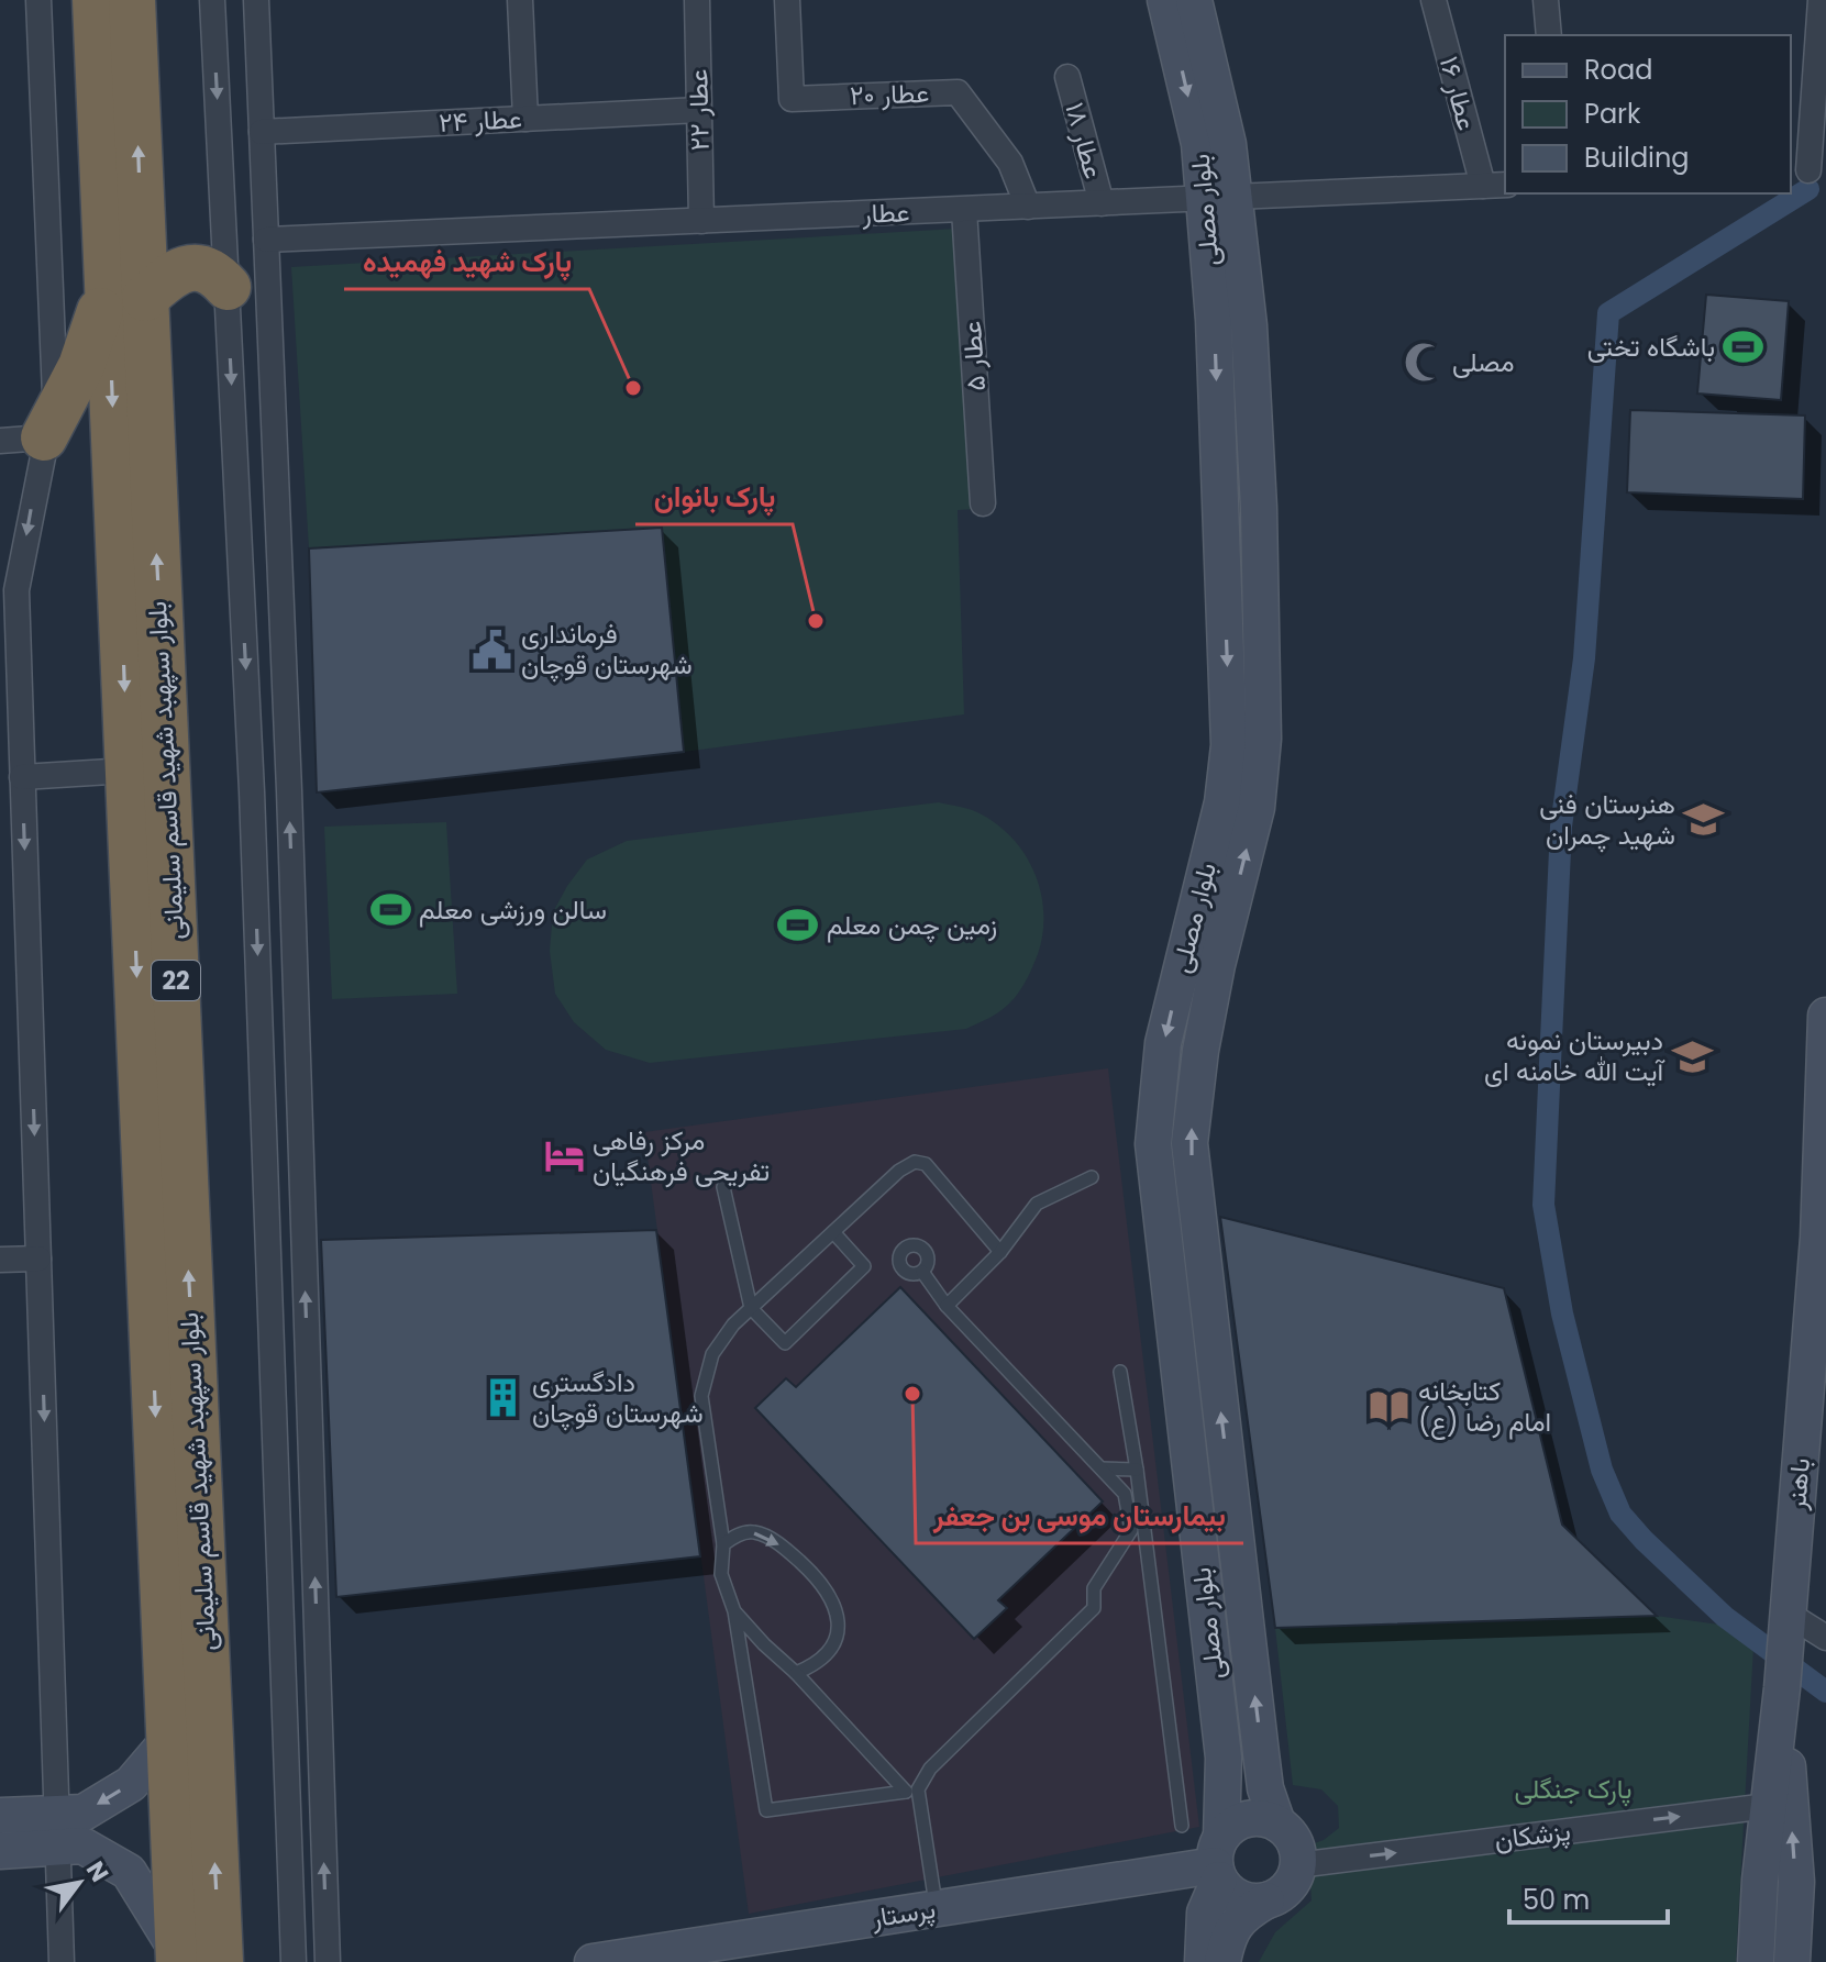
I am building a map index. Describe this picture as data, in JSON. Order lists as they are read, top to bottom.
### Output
{
  "streets": {
    "highway": ["بلوار سپهبد شهید قاسم سلیمانی", "22"],
    "street": [
      "عطار ۱۶",
      "عطار ۲۰",
      "عطار ۲۲",
      "عطار ۲۴",
      "عطار ۱۸",
      "بلوار مصلی",
      "عطار",
      "عطار ۵",
      "باهنر",
      "پزشکان",
      "پرستار"
    ]
  },
  "crossings": [
    ["عطار ۱۶", "عطار"],
    ["عطار ۲۰", "عطار"],
    ["عطار ۲۲", "عطار ۲۴"],
    ["عطار ۲۲", "عطار"],
    ["عطار ۱۸", "عطار"],
    ["بلوار مصلی", "عطار"],
    ["بلوار مصلی", "پزشکان"],
    ["بلوار مصلی", "پرستار"],
    ["عطار", "عطار ۵"],
    ["باهنر", "پزشکان"],
    ["پزشکان", "پرستار"]
  ],
  "one_way": ["پزشکان"],
  "parks": ["پارک جنگلی"],
  "places": {
    "sports": ["باشگاه تختی", "سالن ورزشی معلم", "زمین چمن معلم"],
    "mosque": ["مصلی"],
    "other": ["پارک شهید فهمیده", "پارک بانوان", "بیمارستان موسی بن جعفر"],
    "public building": ["فرمانداری شهرستان قوچان"],
    "school or university": ["هنرستان فنی شهید چمران", "دبیرستان نمونه آیت الله خامنه ای"],
    "hotel": ["مرکز رفاهی تفریحی فرهنگیان"],
    "building": ["دادگستری شهرستان قوچان"],
    "library": ["کتابخانه امام رضا (ع)"]
  },
  "legend": ["Road", "Park", "Building"],
  "scale_bar": "50 m",
  "north": "top right"
}
